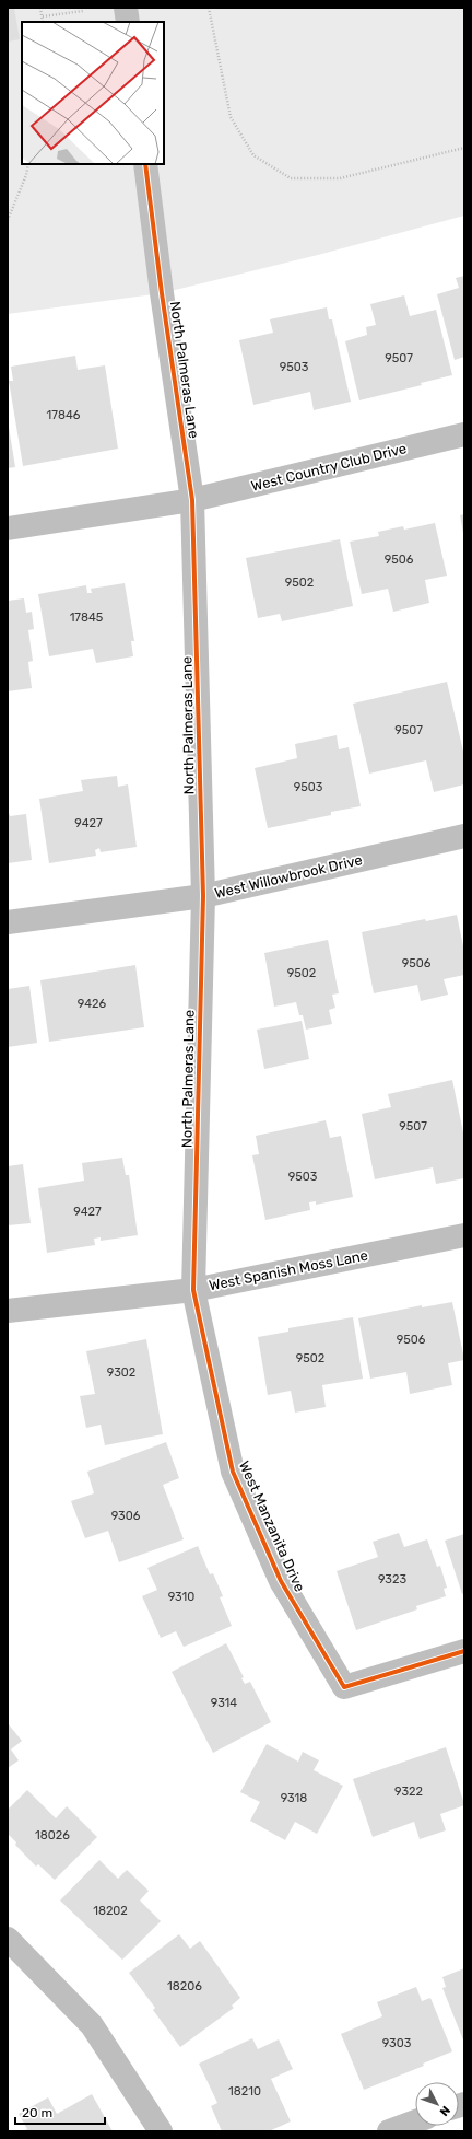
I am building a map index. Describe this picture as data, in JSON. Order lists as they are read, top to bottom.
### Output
{
  "streets": {
    "street": [
      "North Palmeras Lane",
      "West Country Club Drive",
      "West Willowbrook Drive",
      "West Spanish Moss Lane",
      "West Manzanita Drive"
    ]
  },
  "crossings": [
    ["North Palmeras Lane", "West Country Club Drive"],
    ["North Palmeras Lane", "West Willowbrook Drive"],
    ["North Palmeras Lane", "West Spanish Moss Lane"],
    ["North Palmeras Lane", "West Manzanita Drive"],
    ["West Spanish Moss Lane", "West Manzanita Drive"]
  ],
  "house_numbers": [
    "9507",
    "9503",
    "17846",
    "9506",
    "9502",
    "17845",
    "9507",
    "9503",
    "9427",
    "9506",
    "9502",
    "9426",
    "9507",
    "9503",
    "9427",
    "9506",
    "9502",
    "9302",
    "9306",
    "9323",
    "9310",
    "9314",
    "9322",
    "9318",
    "18026",
    "18202",
    "18206",
    "9303",
    "18210"
  ],
  "scale_bar": "20 m",
  "north": "bottom right"
}
